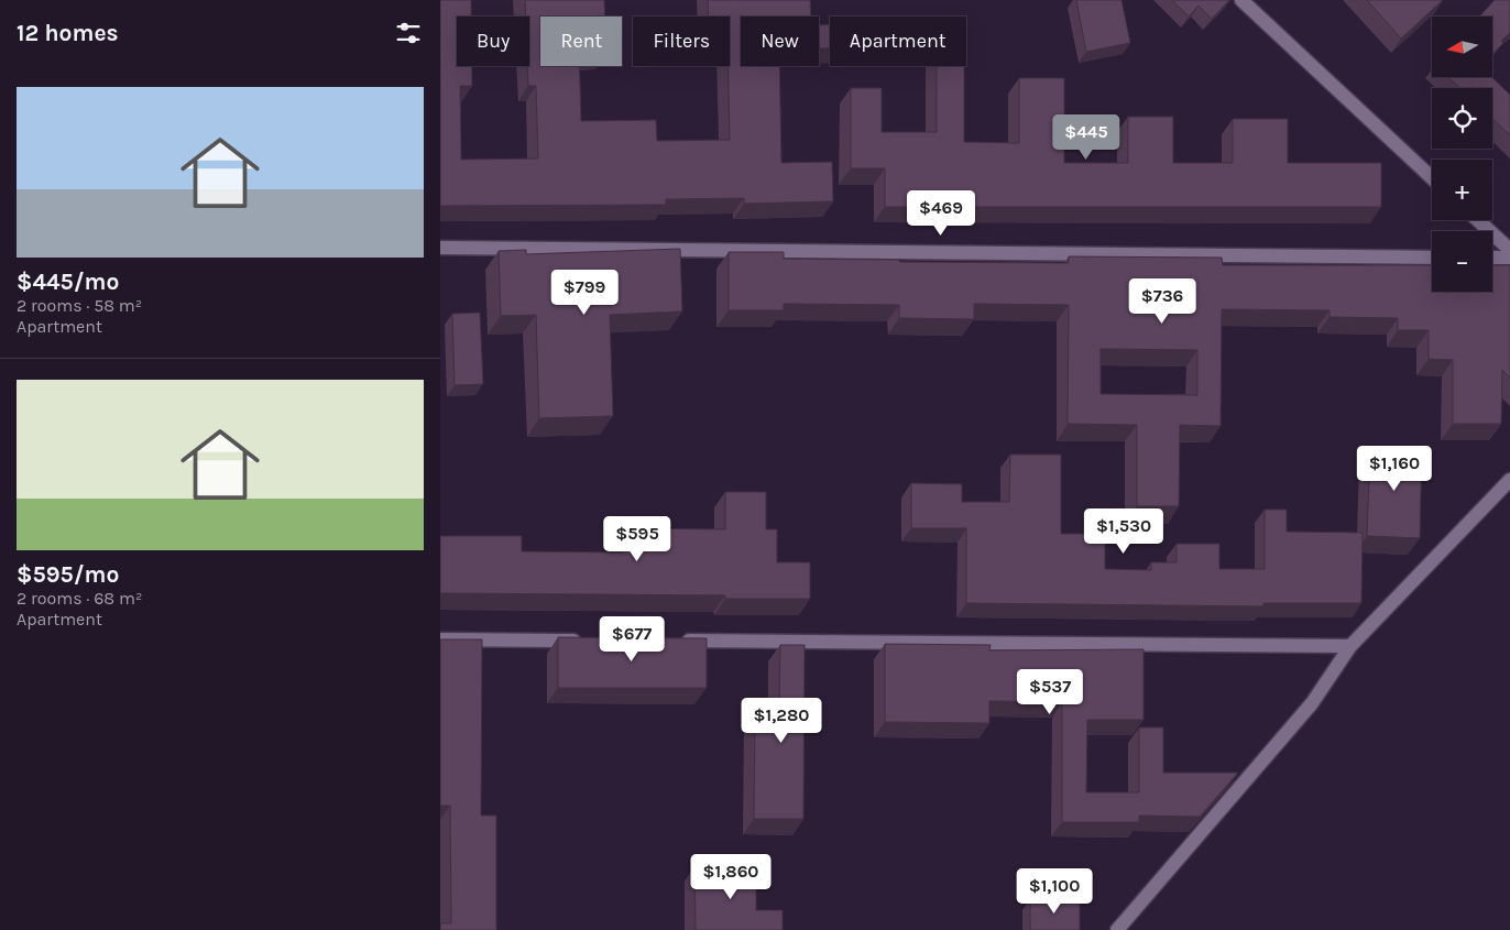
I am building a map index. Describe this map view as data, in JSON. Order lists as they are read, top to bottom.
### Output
{
  "north": "left",
  "page": {
    "heading": "12 homes",
    "map_buttons": ["+", "−"],
    "chip": [
      "Buy",
      "Rent",
      "Filters",
      "New",
      "Apartment"
    ],
    "list": [
      {
        "name": "$445/mo",
        "note": "2 rooms · 58 m² · Apartment"
      },
      {
        "name": "$595/mo",
        "note": "2 rooms · 68 m² · Apartment"
      }
    ],
    "price": [
      "$445",
      "$469",
      "$799",
      "$736",
      "$1,160",
      "$1,530",
      "$595",
      "$677",
      "$537",
      "$1,280",
      "$1,860",
      "$1,100"
    ]
  }
}
